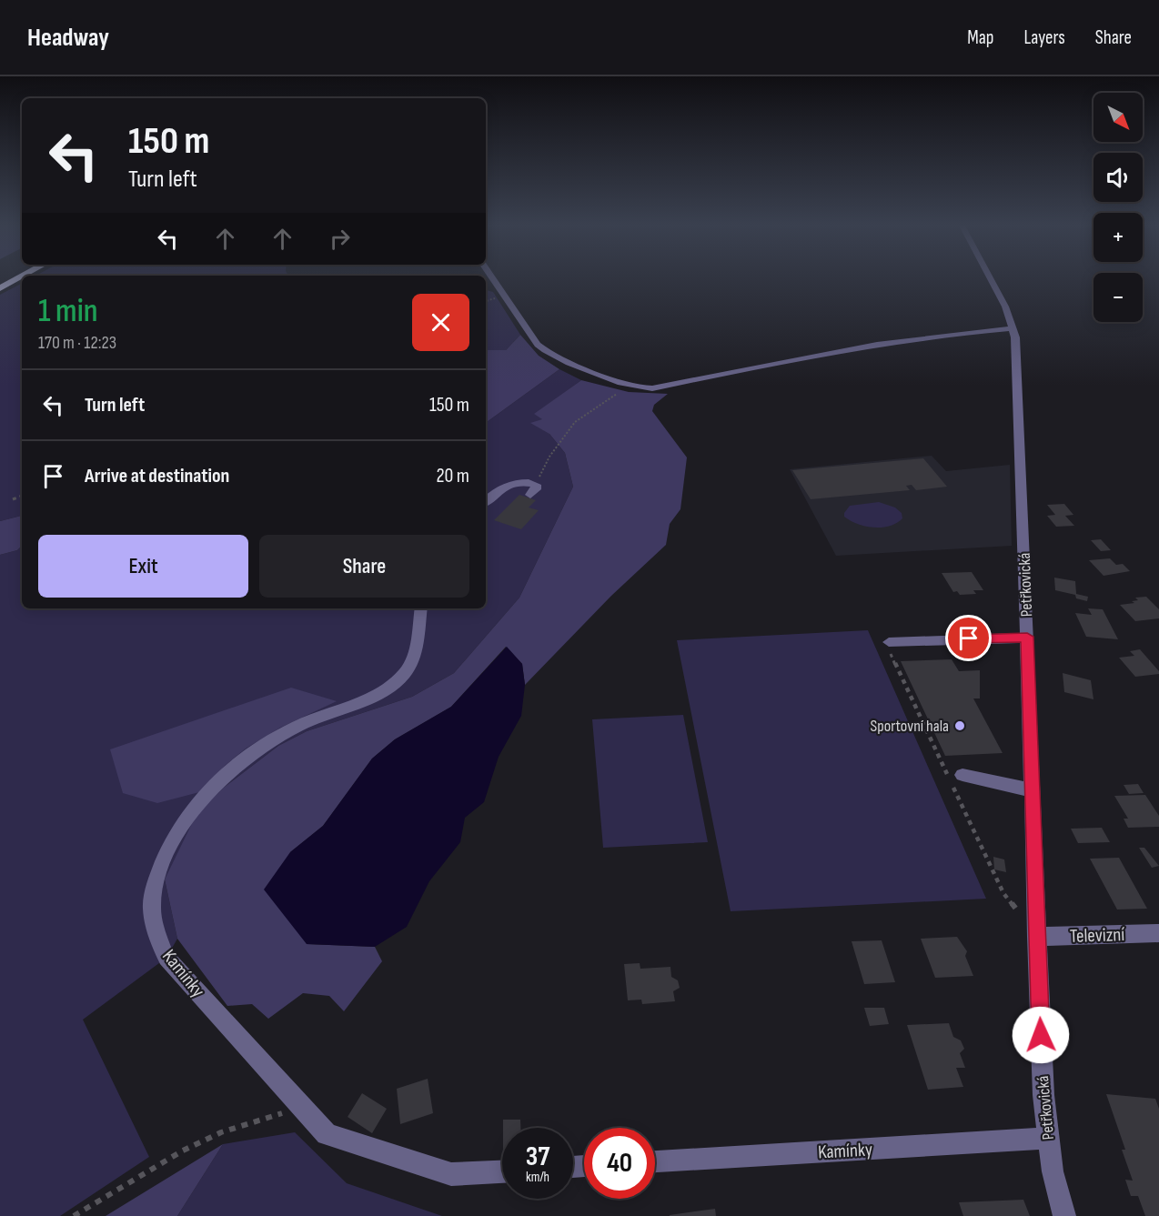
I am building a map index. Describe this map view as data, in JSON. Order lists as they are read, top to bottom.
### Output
{
  "streets": {
    "street": ["Petřkovická", "Televizní", "Kamínky"]
  },
  "crossings": [
    ["Petřkovická", "Televizní"],
    ["Petřkovická", "Kamínky"]
  ],
  "places": ["Sportovní hala"],
  "north": "bottom right",
  "page": {
    "header": "Headway",
    "nav": ["Map", "Layers", "Share"],
    "map_buttons": ["+", "−"],
    "turn": ["150 m", "Turn left"],
    "heading": ["1 min", "170 m · 12:23"],
    "list": [
      {
        "name": "Turn left",
        "value": "150 m"
      },
      {
        "name": "Arrive at destination",
        "value": "20 m"
      }
    ],
    "buttons": ["Exit", "Share"],
    "speed": "37 km/h",
    "limit": "40"
  }
}
